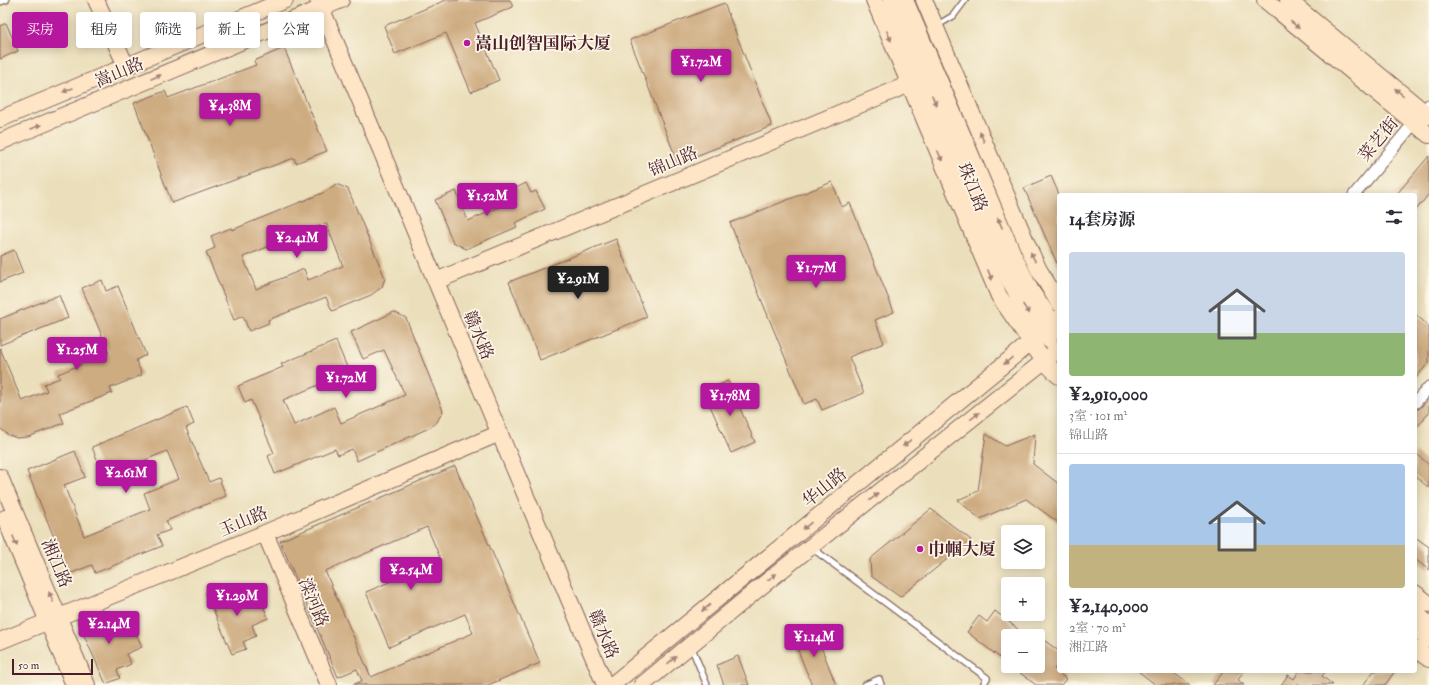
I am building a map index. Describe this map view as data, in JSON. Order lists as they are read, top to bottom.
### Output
{
  "streets": {
    "main road": [
      "嵩山路",
      "锦山路",
      "珠江路",
      "赣水路",
      "华山路",
      "玉山路",
      "湘江路",
      "滦河路"
    ],
    "street": ["菜艺街"]
  },
  "crossings": [
    ["嵩山路", "赣水路"],
    ["锦山路", "珠江路"],
    ["锦山路", "赣水路"],
    ["珠江路", "华山路"],
    ["赣水路", "华山路"],
    ["赣水路", "玉山路"],
    ["玉山路", "湘江路"],
    ["玉山路", "滦河路"]
  ],
  "places": ["嵩山创智国际大厦", "巾帼大厦"],
  "scale_bar": "50 m",
  "page": {
    "chip": [
      "买房",
      "租房",
      "筛选",
      "新上",
      "公寓"
    ],
    "price": [
      "¥1.72M",
      "¥4.38M",
      "¥1.52M",
      "¥2.41M",
      "¥1.77M",
      "¥2.91M",
      "¥1.25M",
      "¥1.72M",
      "¥1.78M",
      "¥2.61M",
      "¥2.54M",
      "¥1.29M",
      "¥2.14M",
      "¥1.14M"
    ],
    "heading": "14套房源",
    "list": [
      {
        "name": "¥2,910,000",
        "note": "3室 · 101 m² · 锦山路"
      },
      {
        "name": "¥2,140,000",
        "note": "2室 · 70 m² · 湘江路"
      }
    ],
    "map_buttons": ["+", "−"],
    "scale": "50 m"
  }
}
